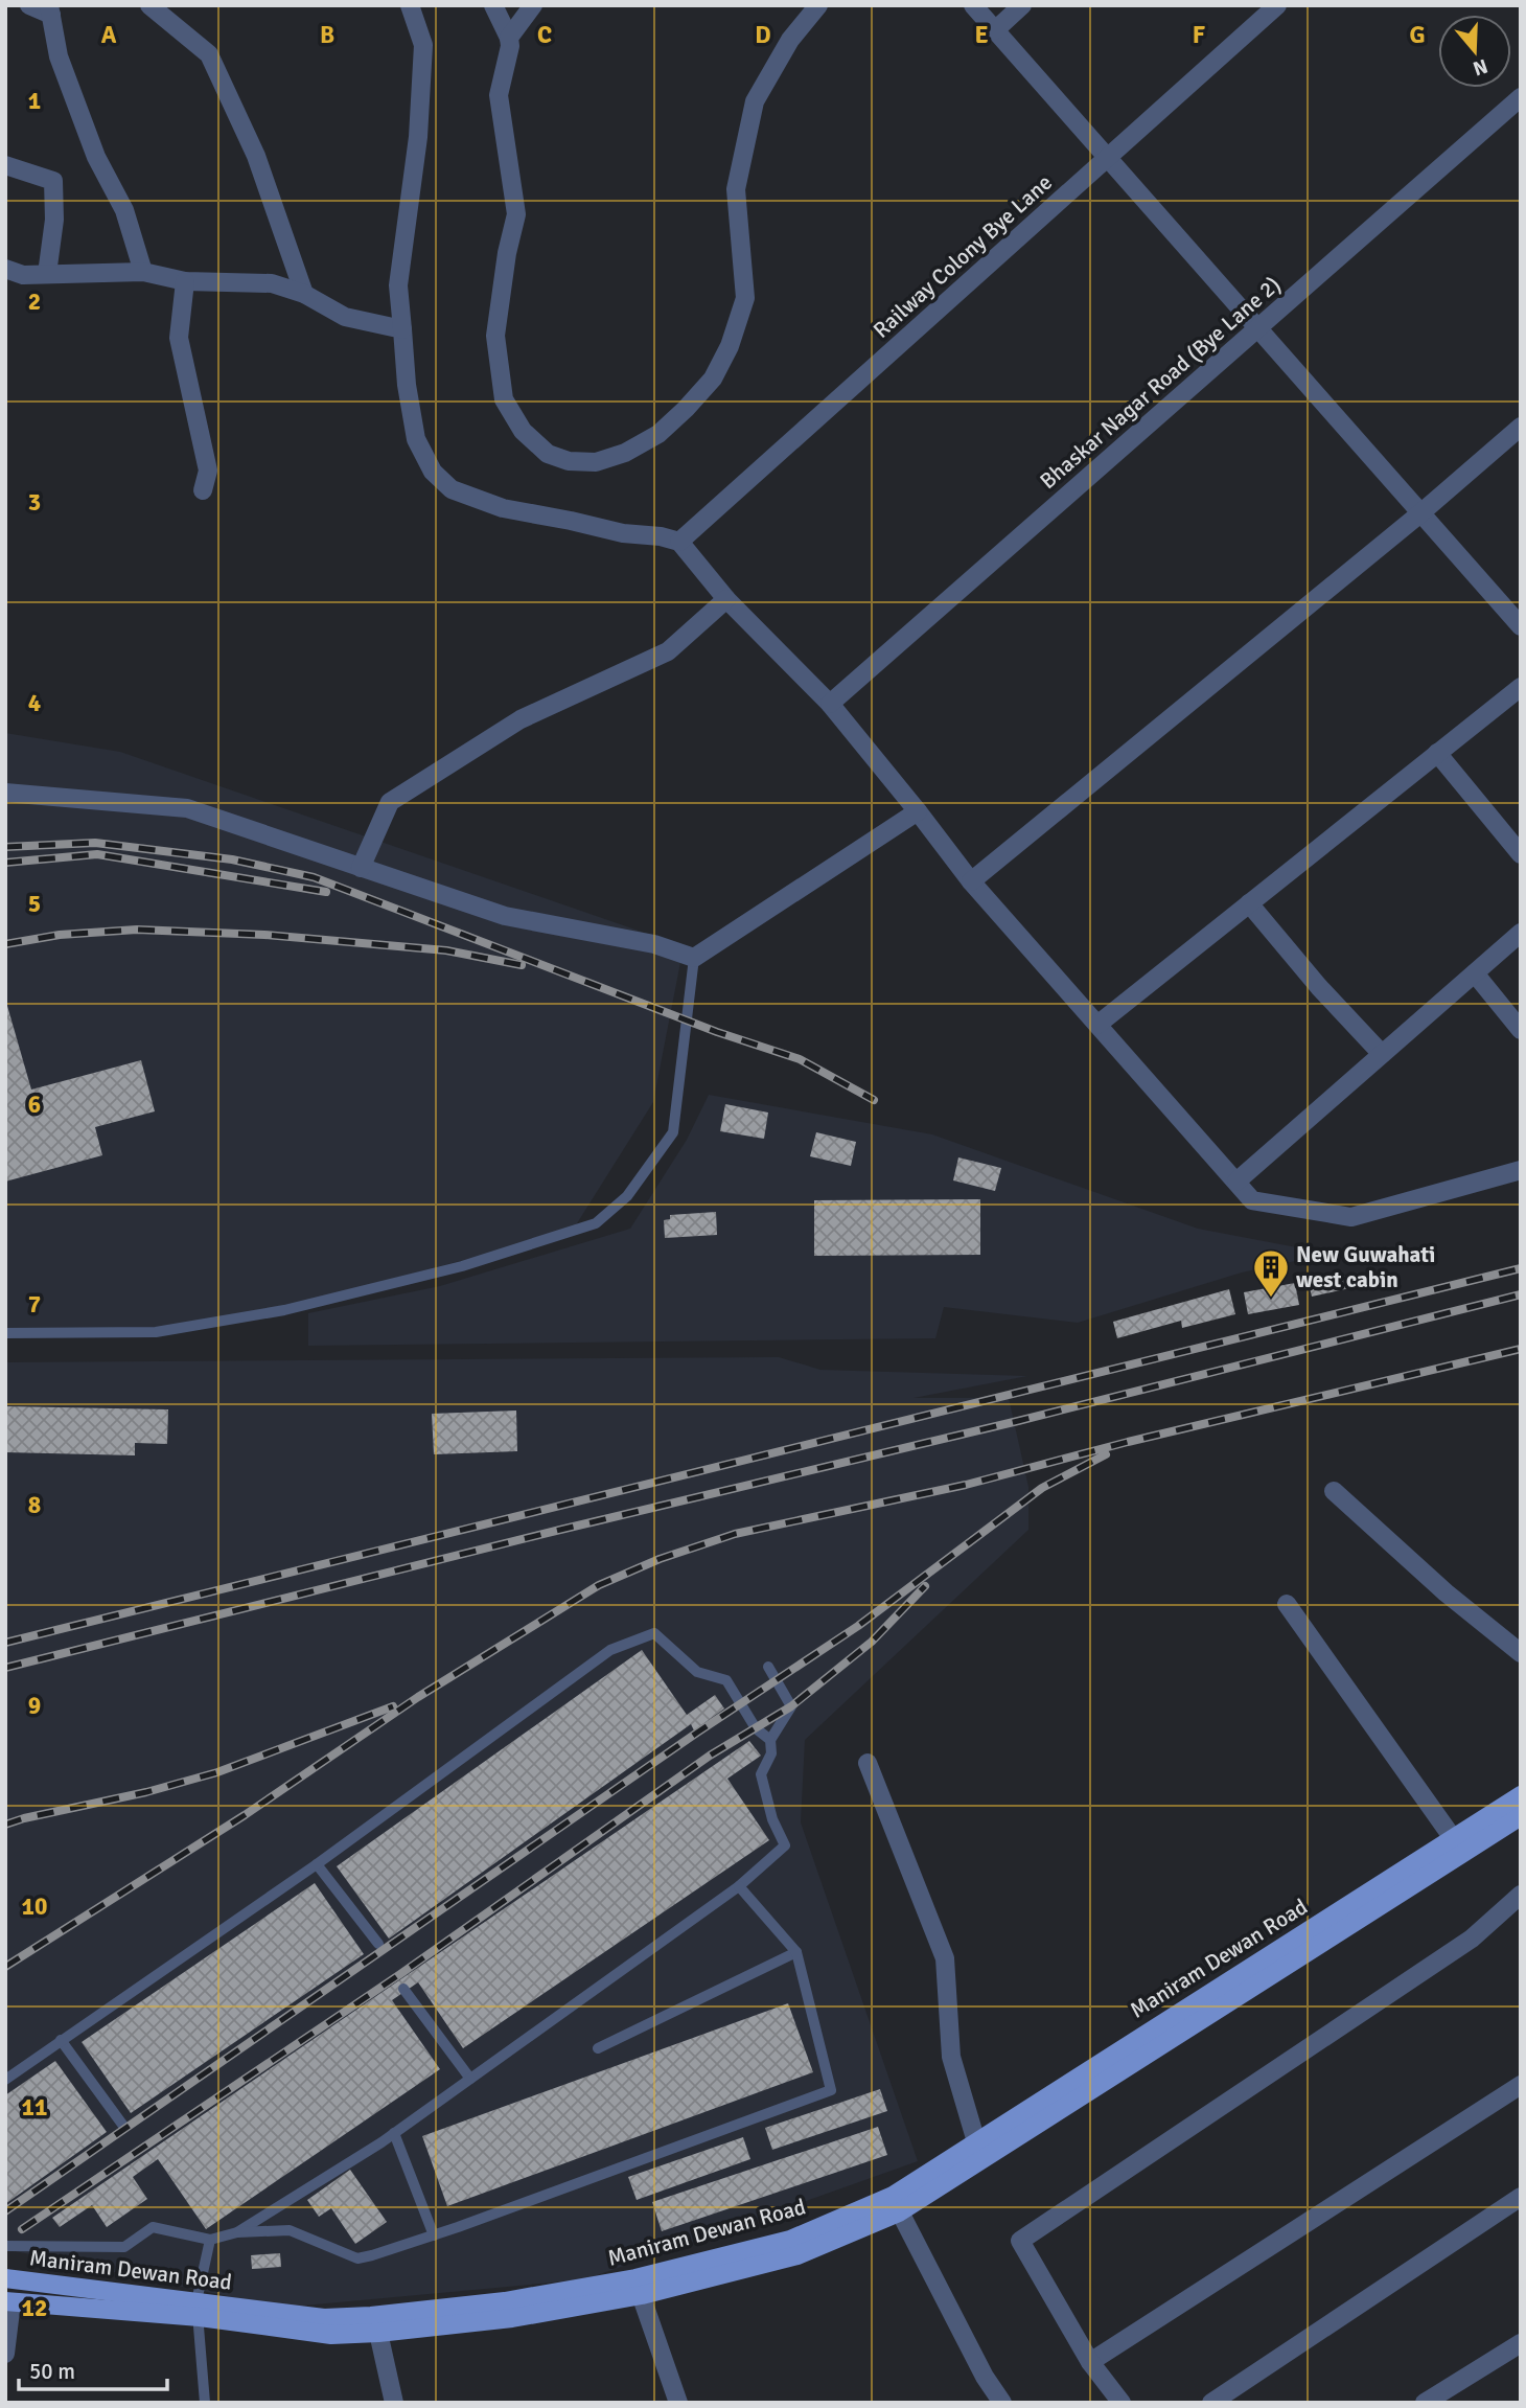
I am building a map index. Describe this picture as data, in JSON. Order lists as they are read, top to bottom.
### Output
{
  "streets": {
    "main road": ["Maniram Dewan Road"],
    "street": ["Railway Colony Bye Lane", "Bhaskar Nagar Road (Bye Lane 2)"]
  },
  "places": {
    "building": ["New Guwahati west cabin"]
  },
  "scale_bar": "50 m",
  "north": "bottom",
  "grid": {
    "columns": [
      "A",
      "B",
      "C",
      "D",
      "E",
      "F",
      "G"
    ],
    "rows": [
      "1",
      "2",
      "3",
      "4",
      "5",
      "6",
      "7",
      "8",
      "9",
      "10",
      "11",
      "12"
    ]
  }
}
